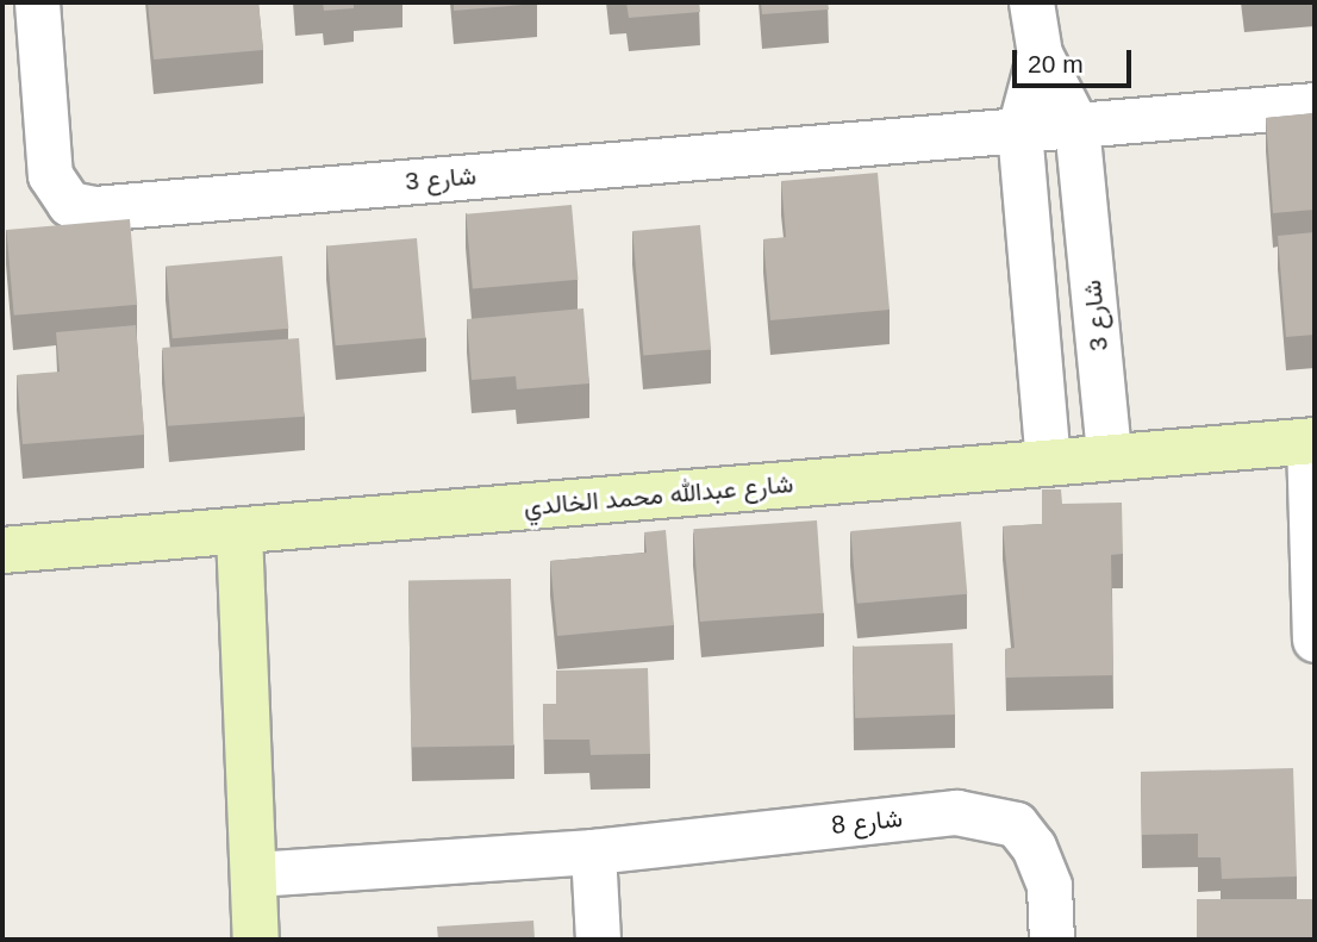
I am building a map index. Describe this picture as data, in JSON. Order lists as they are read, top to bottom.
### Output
{
  "streets": {
    "street": ["شارع 3", "شارع عبدالله محمد الخالدي", "شارع 8"]
  },
  "crossings": [
    ["شارع 3", "شارع عبدالله محمد الخالدي"]
  ],
  "scale_bar": "20 m"
}
